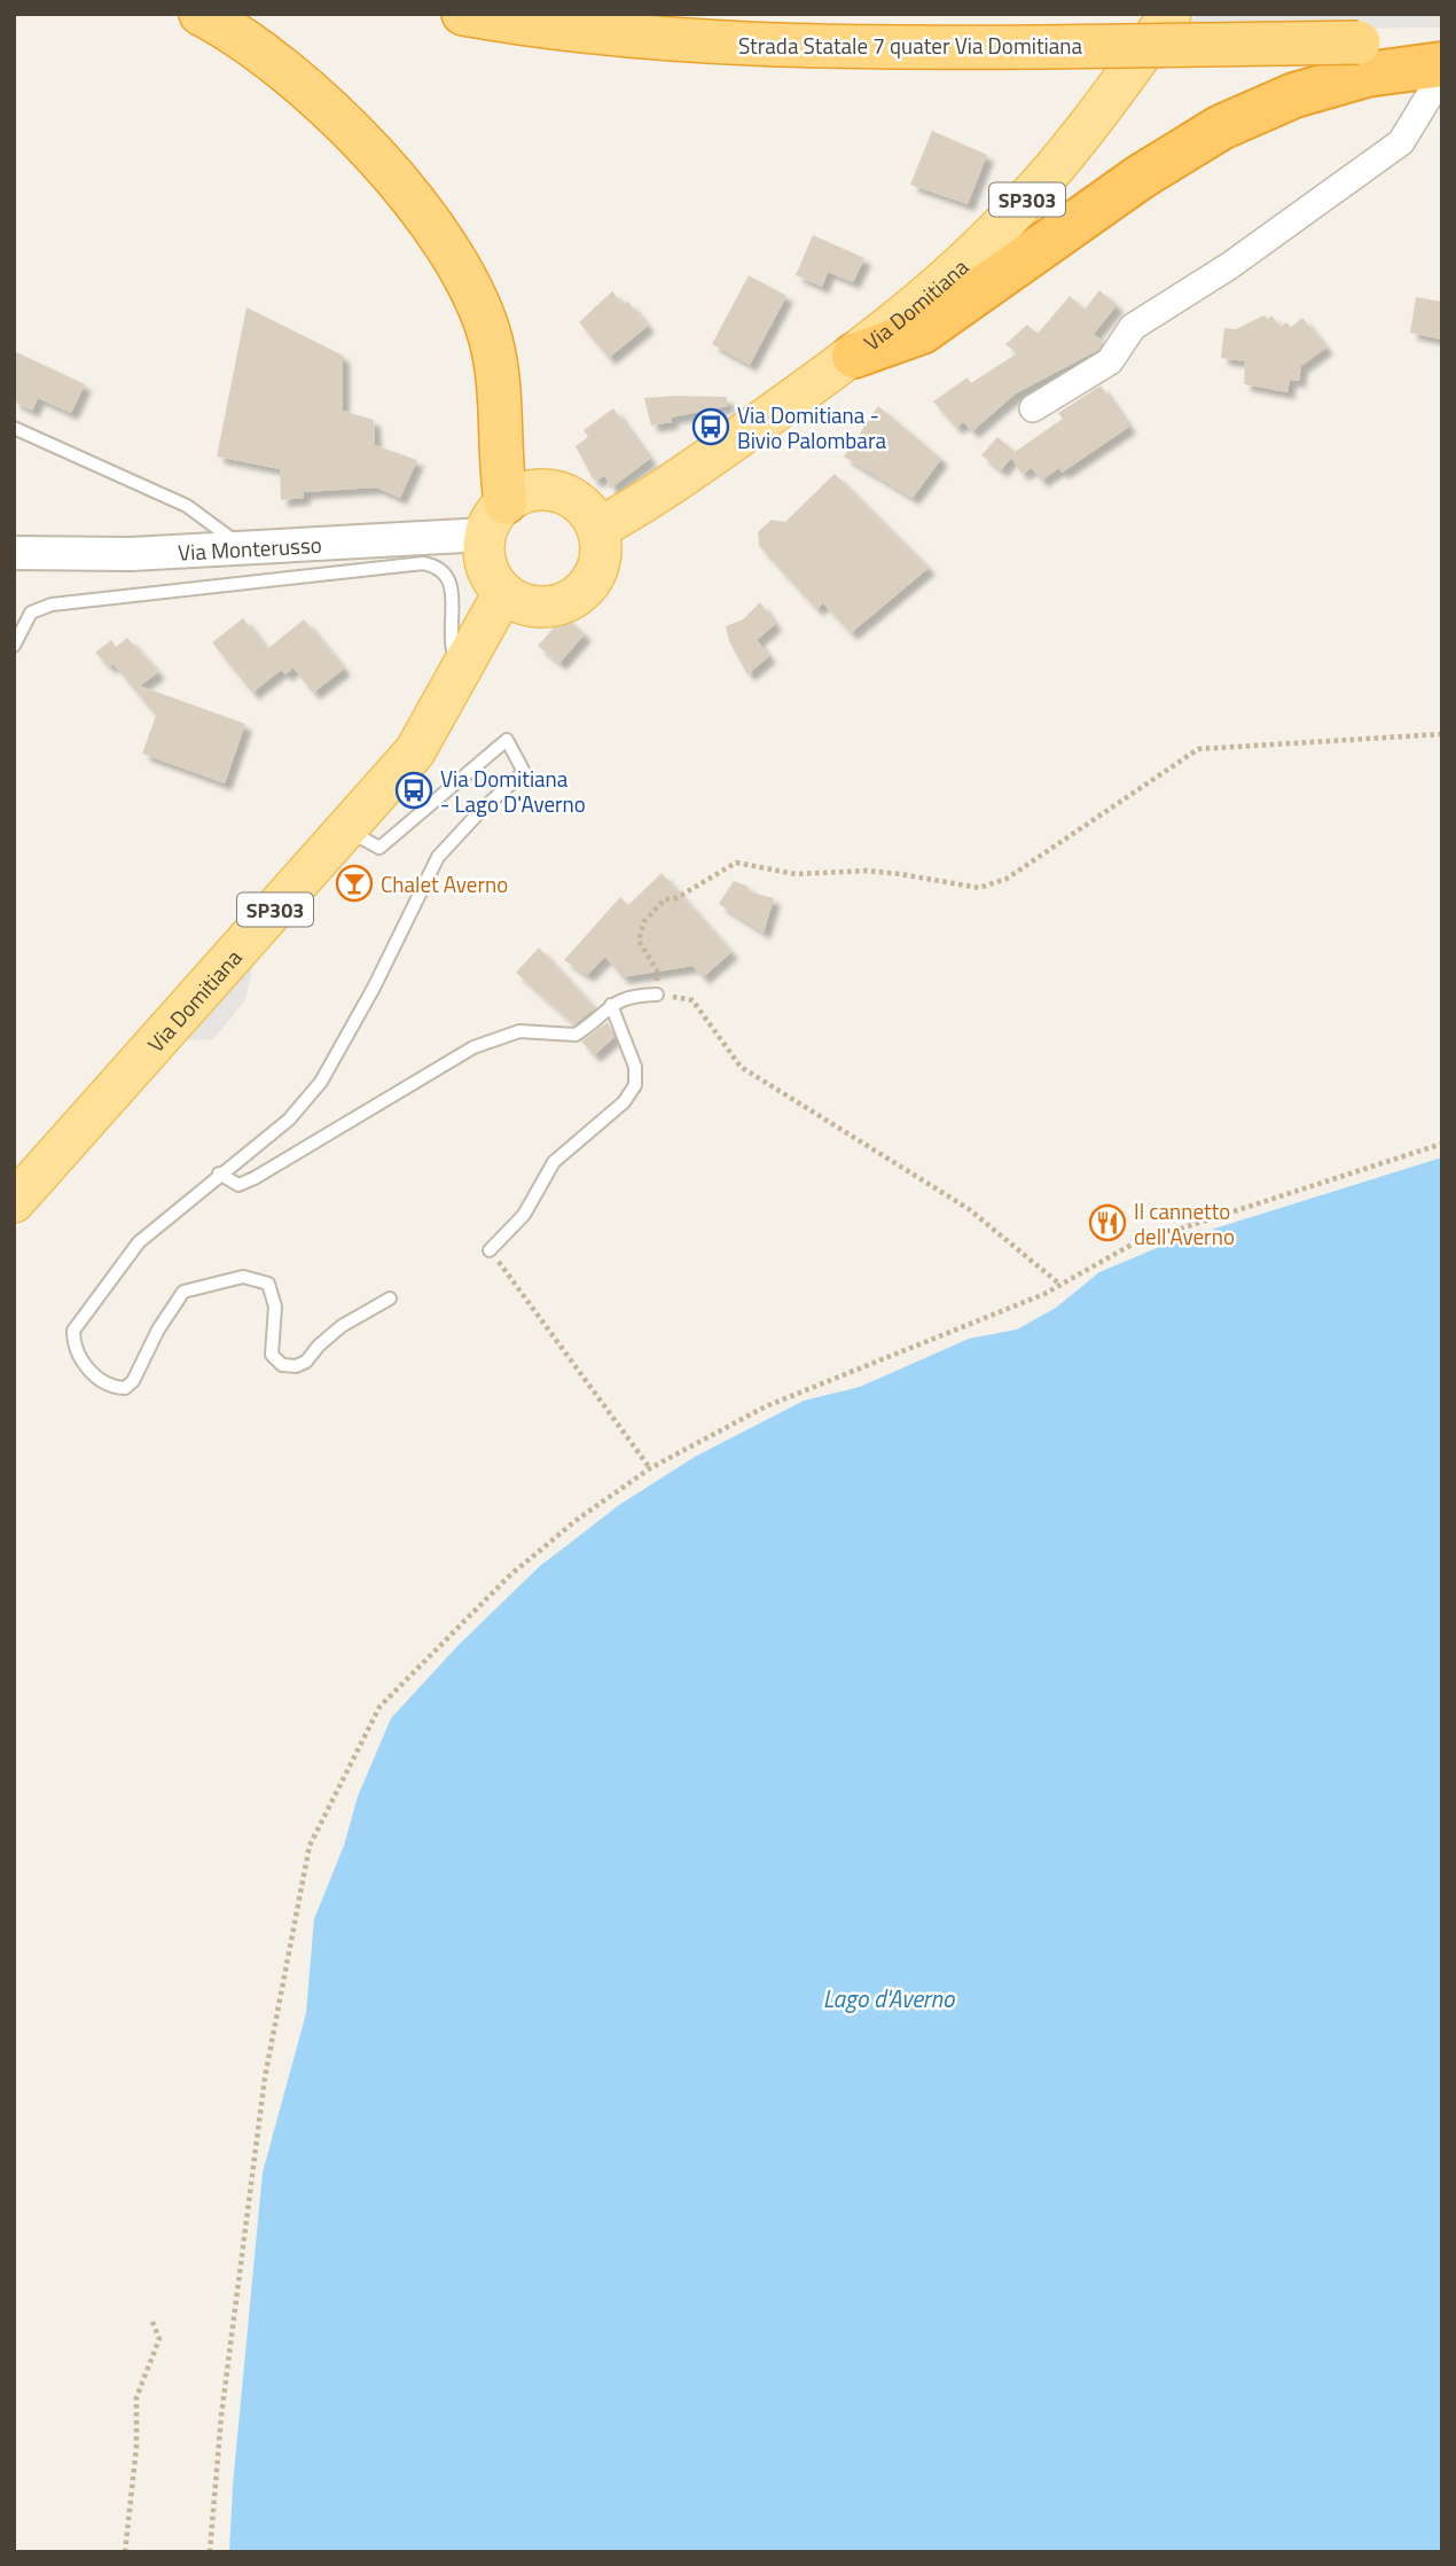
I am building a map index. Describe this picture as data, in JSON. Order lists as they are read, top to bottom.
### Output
{
  "streets": {
    "highway": ["Strada Statale 7 quater Via Domitiana"],
    "main road": ["SP303", "Via Domitiana"],
    "street": ["Via Monterusso"]
  },
  "crossings": [
    ["Via Domitiana", "Via Monterusso"]
  ],
  "water": ["Lago d'Averno"],
  "places": {
    "bus stop": ["Via Domitiana - Bivio Palombara", "Via Domitiana - Lago D'Averno"],
    "bar": ["Chalet Averno"],
    "restaurant": ["Il cannetto dell'Averno"]
  }
}
